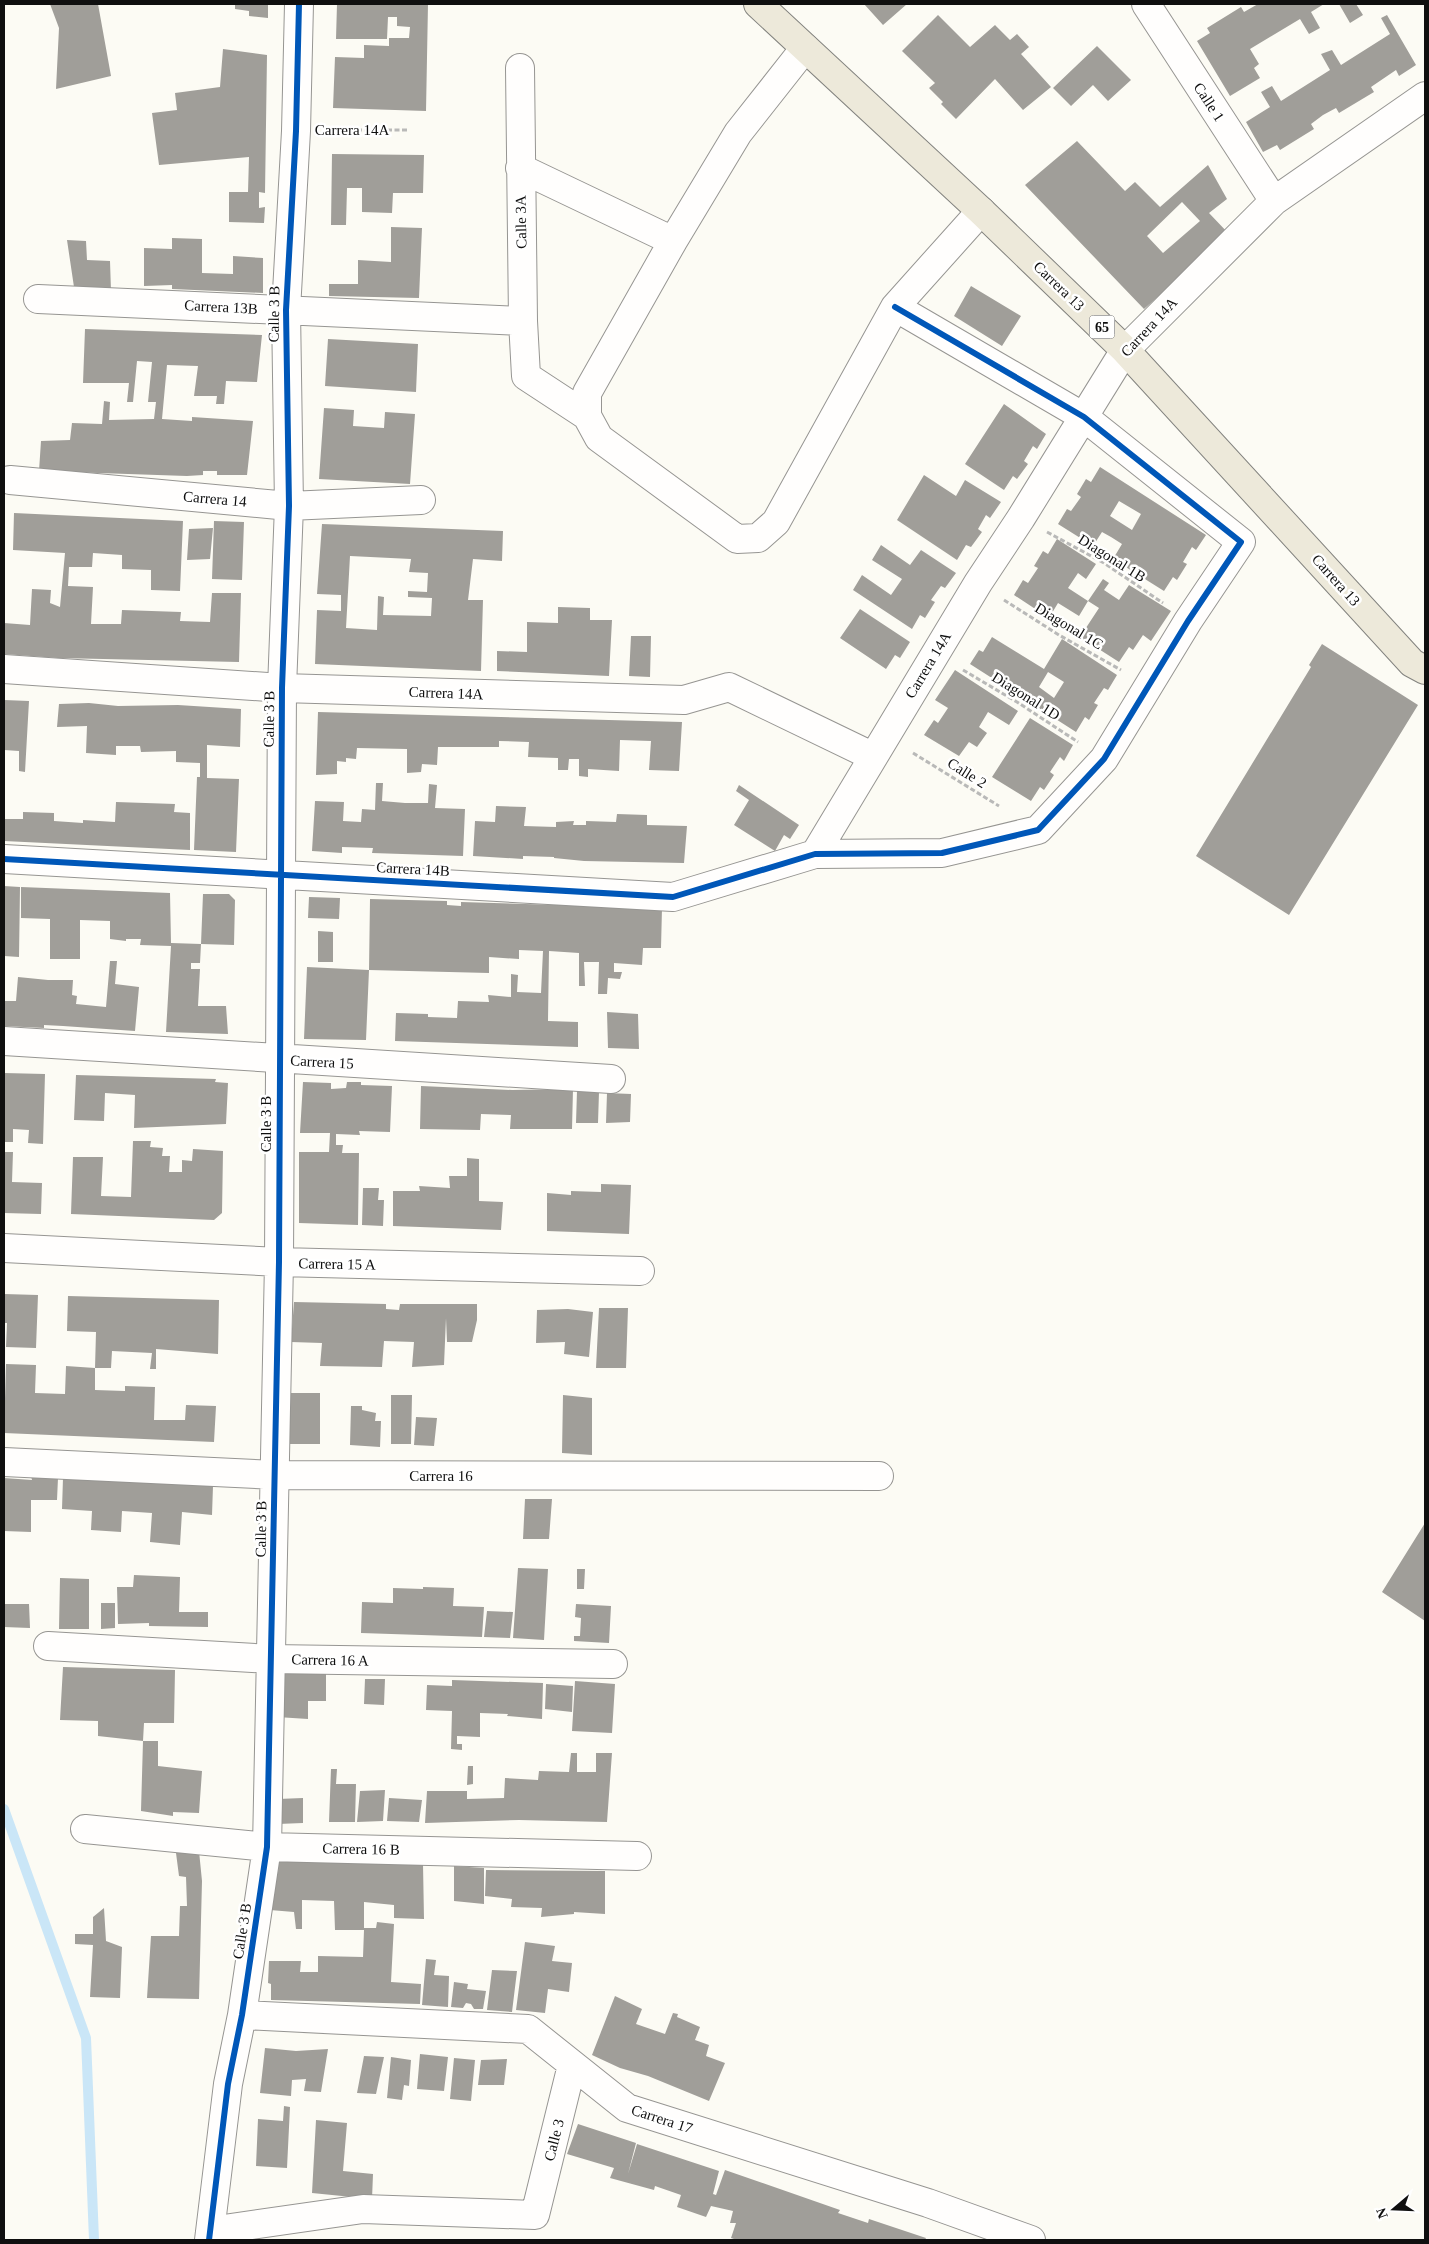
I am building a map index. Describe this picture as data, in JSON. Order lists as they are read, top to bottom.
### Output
{
  "streets": {
    "main road": ["Carrera 13", "65"],
    "street": [
      "Calle 1",
      "Carrera 14A",
      "Calle 3A",
      "Carrera 13B",
      "Calle 3 B",
      "Carrera 14",
      "Carrera 14B",
      "Carrera 15",
      "Carrera 15 A",
      "Carrera 16",
      "Carrera 16 A",
      "Carrera 16 B",
      "Carrera 17",
      "Calle 3"
    ],
    "path": [
      "Diagonal 1B",
      "Diagonal 1C",
      "Diagonal 1D",
      "Calle 2"
    ]
  },
  "crossings": [
    ["Calle 1", "Carrera 14A"],
    ["Carrera 14A", "Carrera 13"],
    ["Carrera 14A", "Calle 3 B"],
    ["Carrera 14A", "Diagonal 1B"],
    ["Carrera 14A", "Diagonal 1C"],
    ["Carrera 14A", "Diagonal 1D"],
    ["Carrera 14A", "Calle 2"],
    ["Carrera 14A", "Carrera 14B"],
    ["Calle 3A", "Carrera 13B"],
    ["Carrera 13B", "Calle 3 B"],
    ["Calle 3 B", "Carrera 14"],
    ["Calle 3 B", "Carrera 14B"],
    ["Calle 3 B", "Carrera 15"],
    ["Calle 3 B", "Carrera 15 A"],
    ["Calle 3 B", "Carrera 16"],
    ["Calle 3 B", "Carrera 16 A"],
    ["Calle 3 B", "Carrera 16 B"],
    ["Calle 3 B", "Carrera 17"],
    ["Calle 3 B", "Calle 3"],
    ["Calle 2", "Carrera 14B"],
    ["Carrera 17", "Calle 3"]
  ],
  "north": "left"
}
